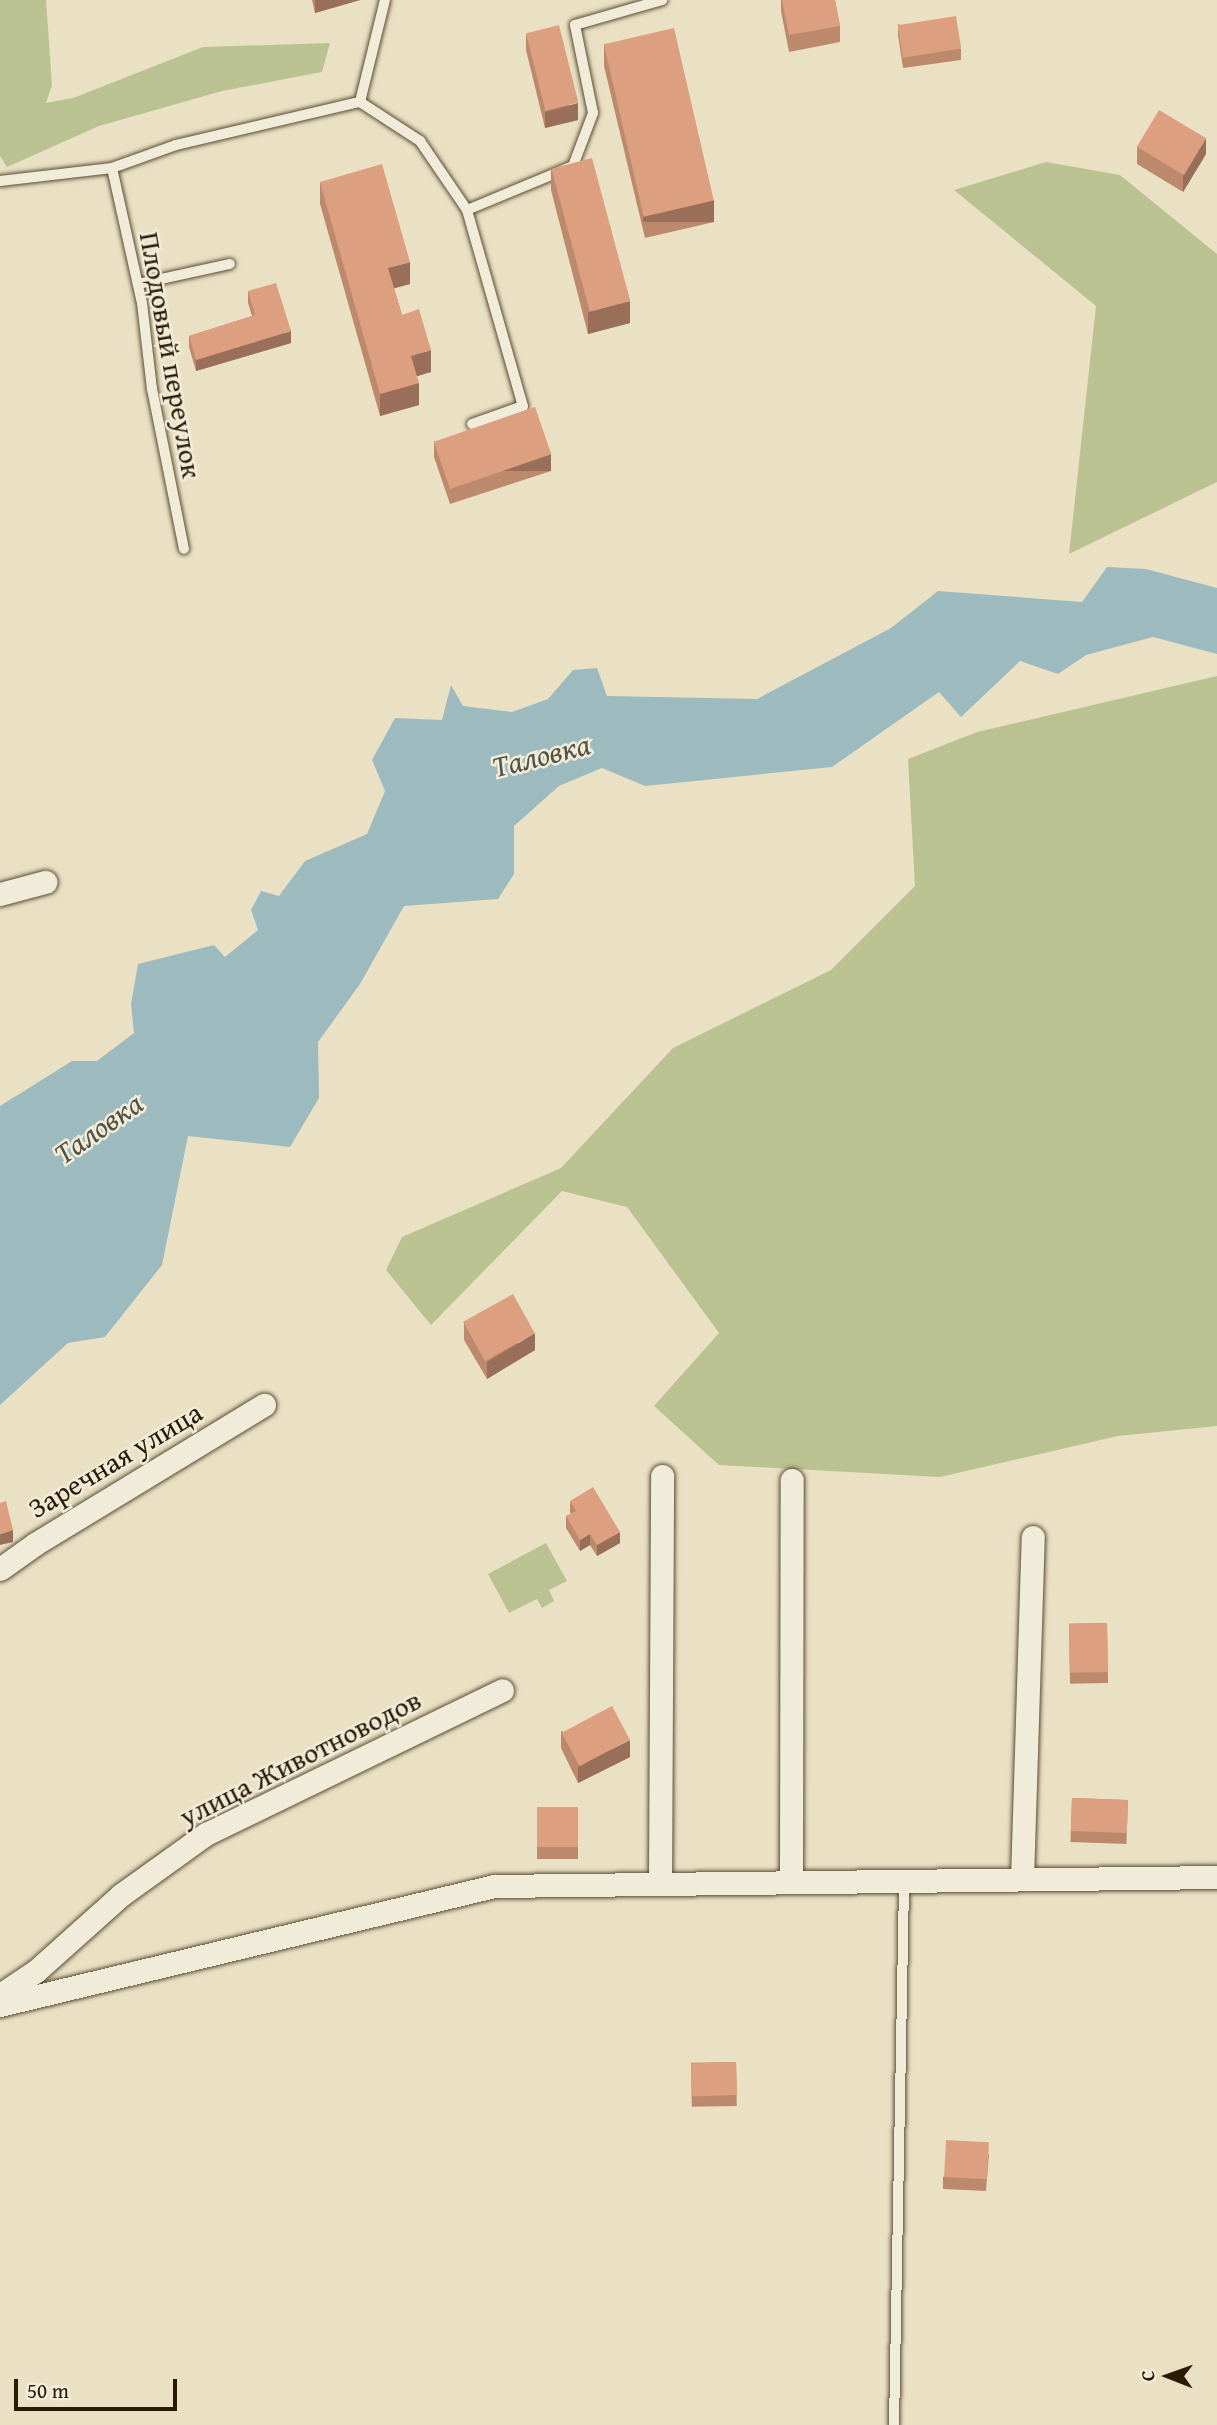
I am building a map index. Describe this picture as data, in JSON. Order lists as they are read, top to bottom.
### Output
{
  "streets": {
    "street": ["Заречная улица", "улица Животноводов"],
    "lane": ["Плодовый переулок"]
  },
  "water": ["Таловка"],
  "scale_bar": "50 m",
  "north": "left"
}
